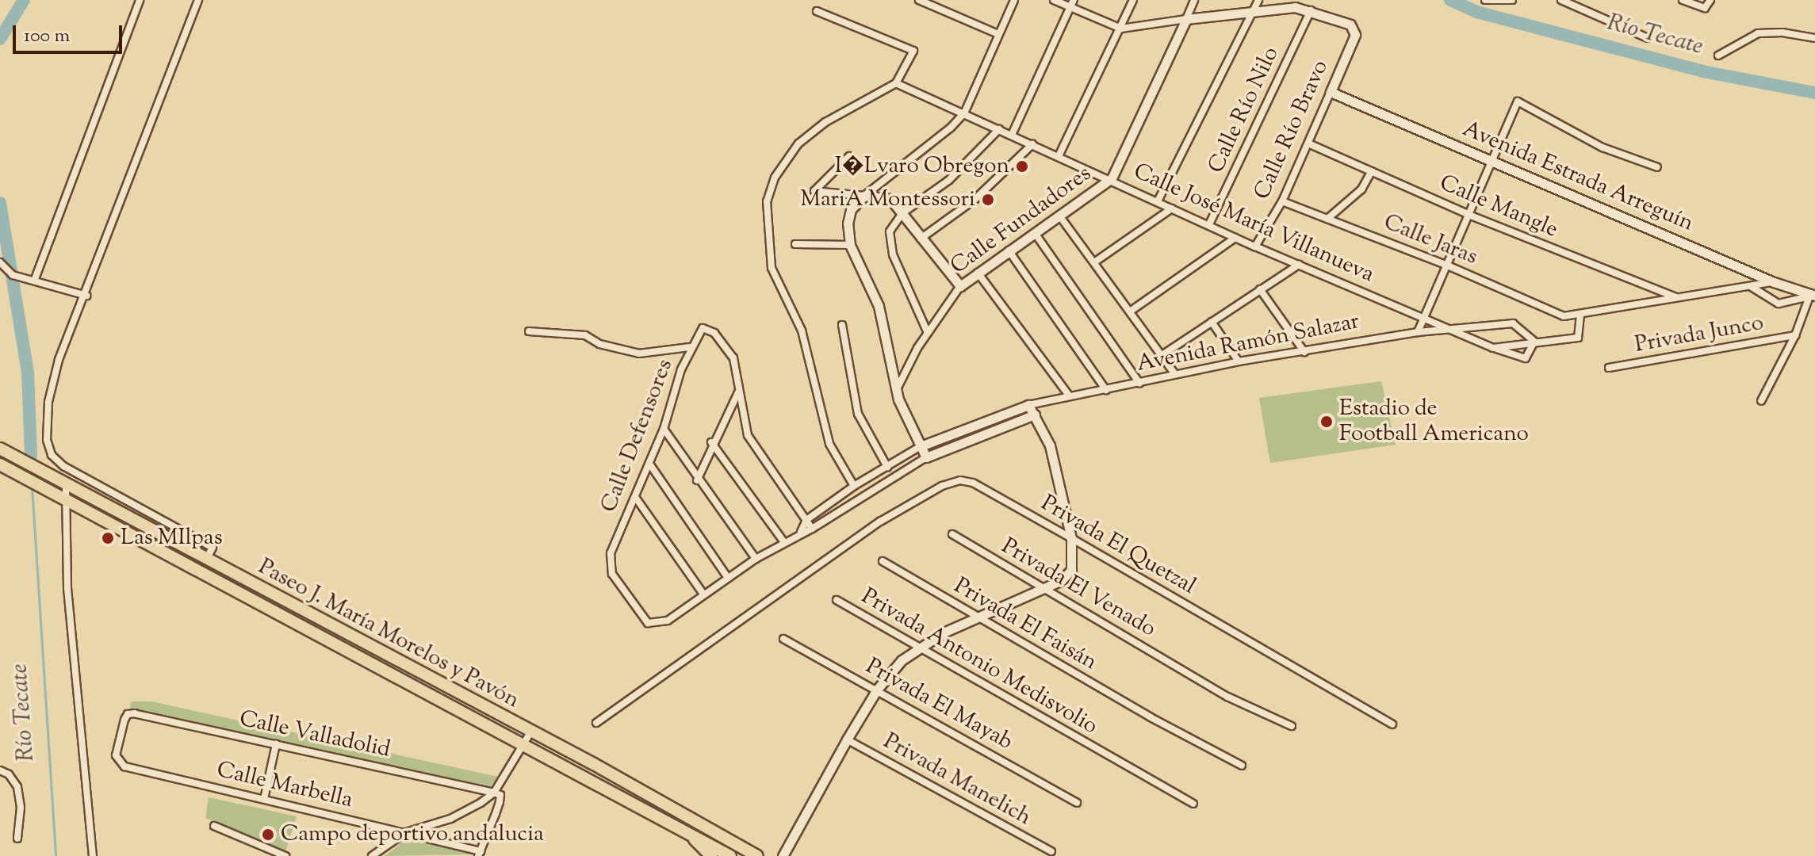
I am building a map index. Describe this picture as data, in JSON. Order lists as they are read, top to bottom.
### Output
{
  "streets": {
    "highway": ["Paseo J. María Morelos y Pavón"],
    "street": [
      "Calle Río Nilo",
      "Calle Río Bravo",
      "Avenida Estrada Arreguín",
      "Calle Mangle",
      "Calle Fundadores",
      "Calle José María Villanueva",
      "Calle Jaras",
      "Privada Junco",
      "Avenida Ramón Salazar",
      "Calle Defensores",
      "Privada El Quetzal",
      "Privada El Venado",
      "Privada El Faisán",
      "Privada Antonio Medisvolio",
      "Privada El Mayab",
      "Calle Valladolid",
      "Privada Manelich",
      "Calle Marbella"
    ]
  },
  "crossings": [
    ["Calle Río Nilo", "Calle Río Bravo"],
    ["Calle Río Nilo", "Calle José María Villanueva"],
    ["Calle Río Bravo", "Avenida Estrada Arreguín"],
    ["Calle Río Bravo", "Calle Mangle"],
    ["Calle Río Bravo", "Calle José María Villanueva"],
    ["Calle Río Bravo", "Calle Jaras"],
    ["Calle Fundadores", "Calle José María Villanueva"],
    ["Calle José María Villanueva", "Avenida Ramón Salazar"],
    ["Calle Valladolid", "Calle Marbella"]
  ],
  "water": ["Río Tecate"],
  "places": [
    "I�Lvaro Obregon",
    "MariA Montessori",
    "Estadio de Football Americano",
    "Las MIlpas",
    "Campo deportivo andalucia"
  ],
  "scale_bar": "100 m"
}
